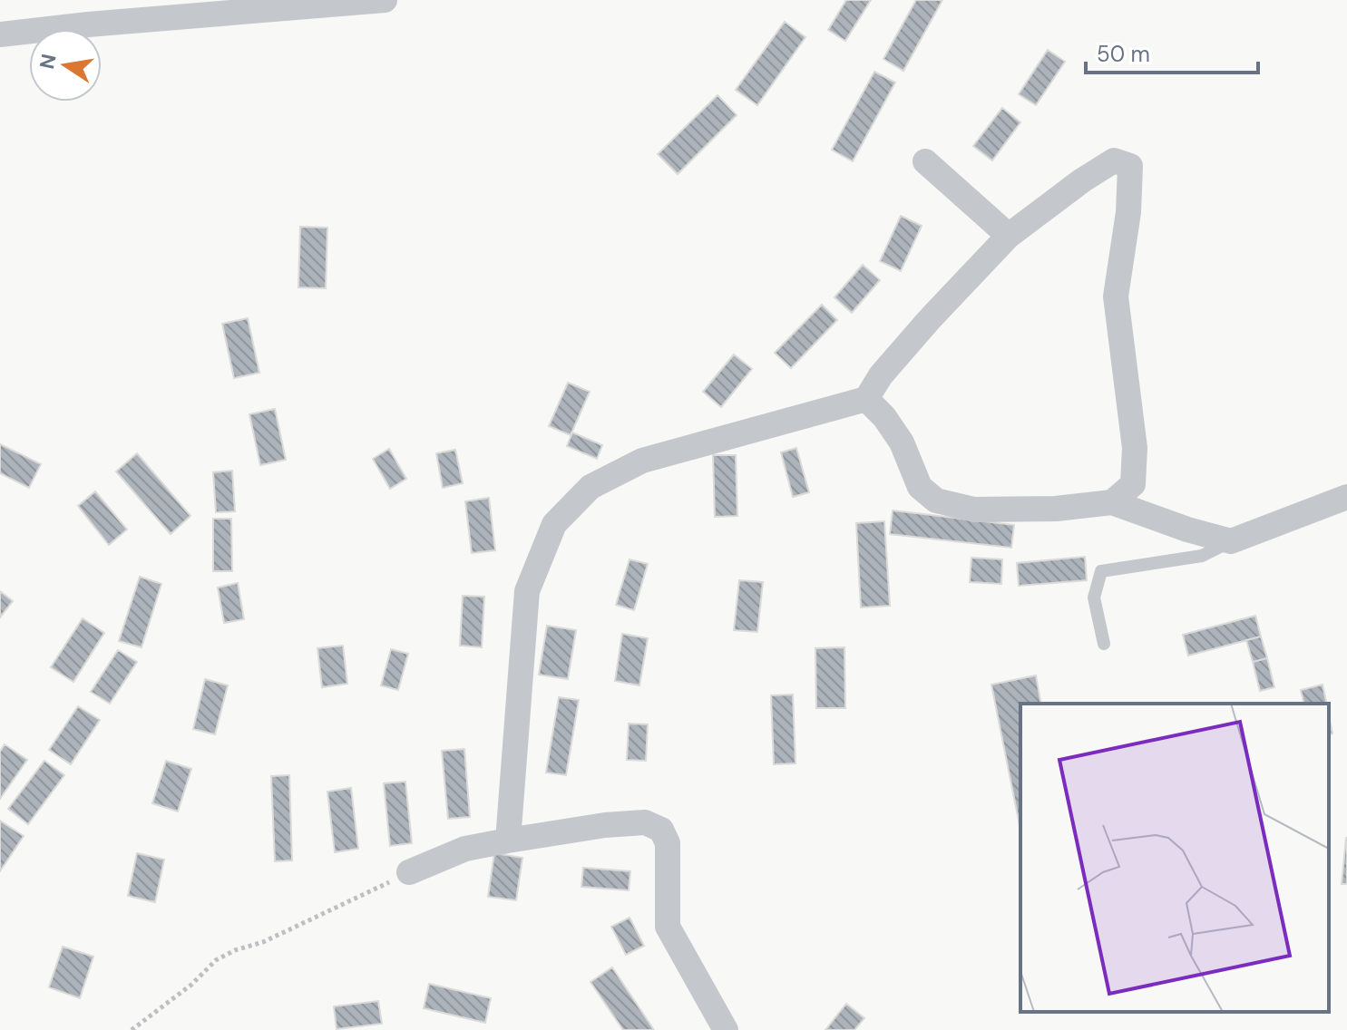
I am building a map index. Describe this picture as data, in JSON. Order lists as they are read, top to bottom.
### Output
{
  "scale_bar": "50 m",
  "north": "left"
}
